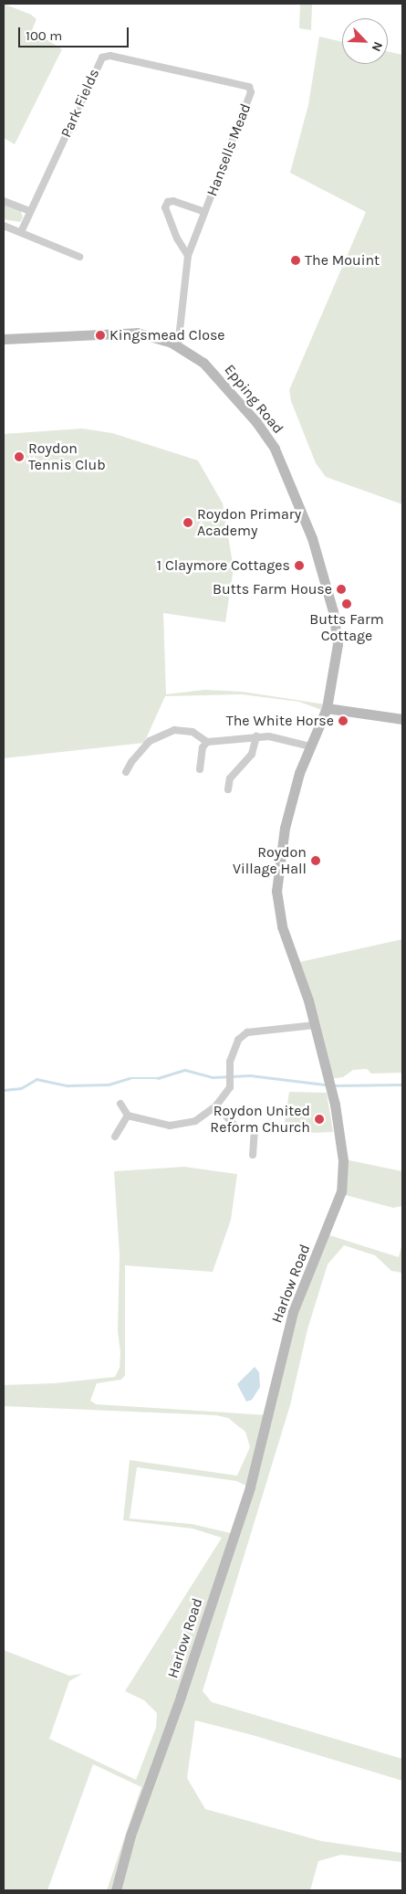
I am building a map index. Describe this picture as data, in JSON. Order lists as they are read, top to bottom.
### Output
{
  "streets": {
    "street": [
      "Park Fields",
      "Hansells Mead",
      "Epping Road",
      "Harlow Road"
    ]
  },
  "crossings": [
    ["Park Fields", "Hansells Mead"],
    ["Hansells Mead", "Epping Road"],
    ["Epping Road", "Harlow Road"]
  ],
  "places": [
    "The Mouint",
    "Kingsmead Close",
    "Roydon Tennis Club",
    "Roydon Primary Academy",
    "1 Claymore Cottages",
    "Butts Farm House",
    "Butts Farm Cottage",
    "The White Horse",
    "Roydon Village Hall",
    "Roydon United Reform Church"
  ],
  "scale_bar": "100 m",
  "north": "bottom right"
}
